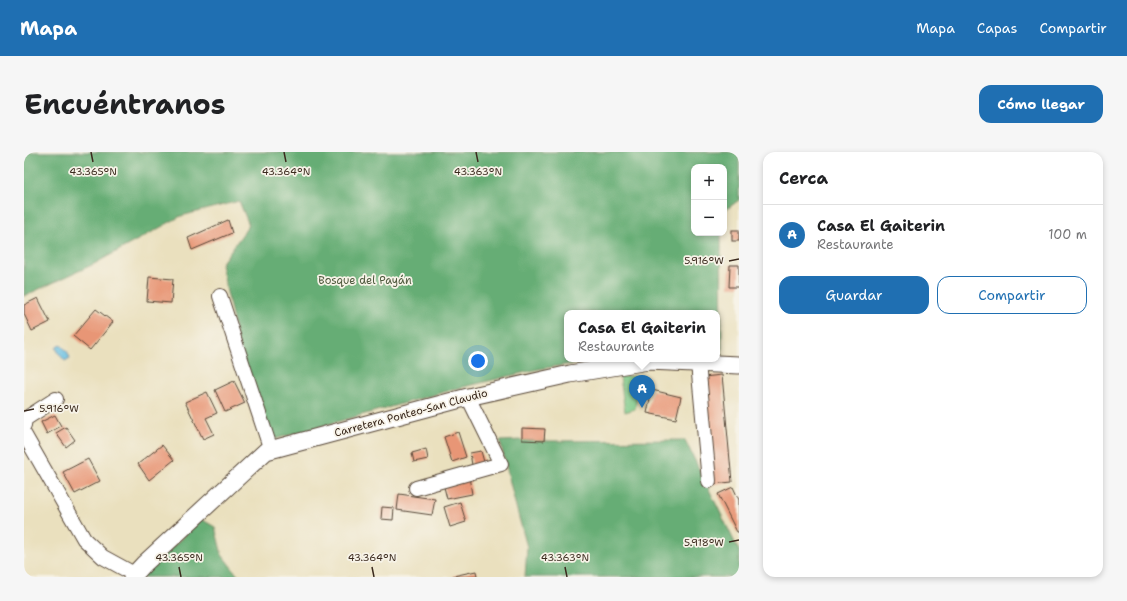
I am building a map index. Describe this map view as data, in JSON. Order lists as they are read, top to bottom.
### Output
{
  "streets": {
    "street": ["Carretera Ponteo-San Claudio"]
  },
  "parks": ["Bosque del Payán"],
  "page": {
    "header": "Mapa",
    "nav": ["Mapa", "Capas", "Compartir"],
    "title": "Encuéntranos",
    "buttons": [
      "Cómo llegar",
      ["Guardar", "Compartir"]
    ],
    "heading": "Cerca",
    "map_buttons": ["+", "−"],
    "list": [
      {
        "mark": "A",
        "name": "Casa El Gaiterin",
        "note": "Restaurante",
        "value": "100 m"
      }
    ],
    "popup": ["Casa El Gaiterin", "Restaurante"],
    "pins": "A"
  },
  "coordinates": [
    "43.365°N",
    "43.364°N",
    "43.363°N",
    "5.916°W",
    "5.918°W"
  ]
}
